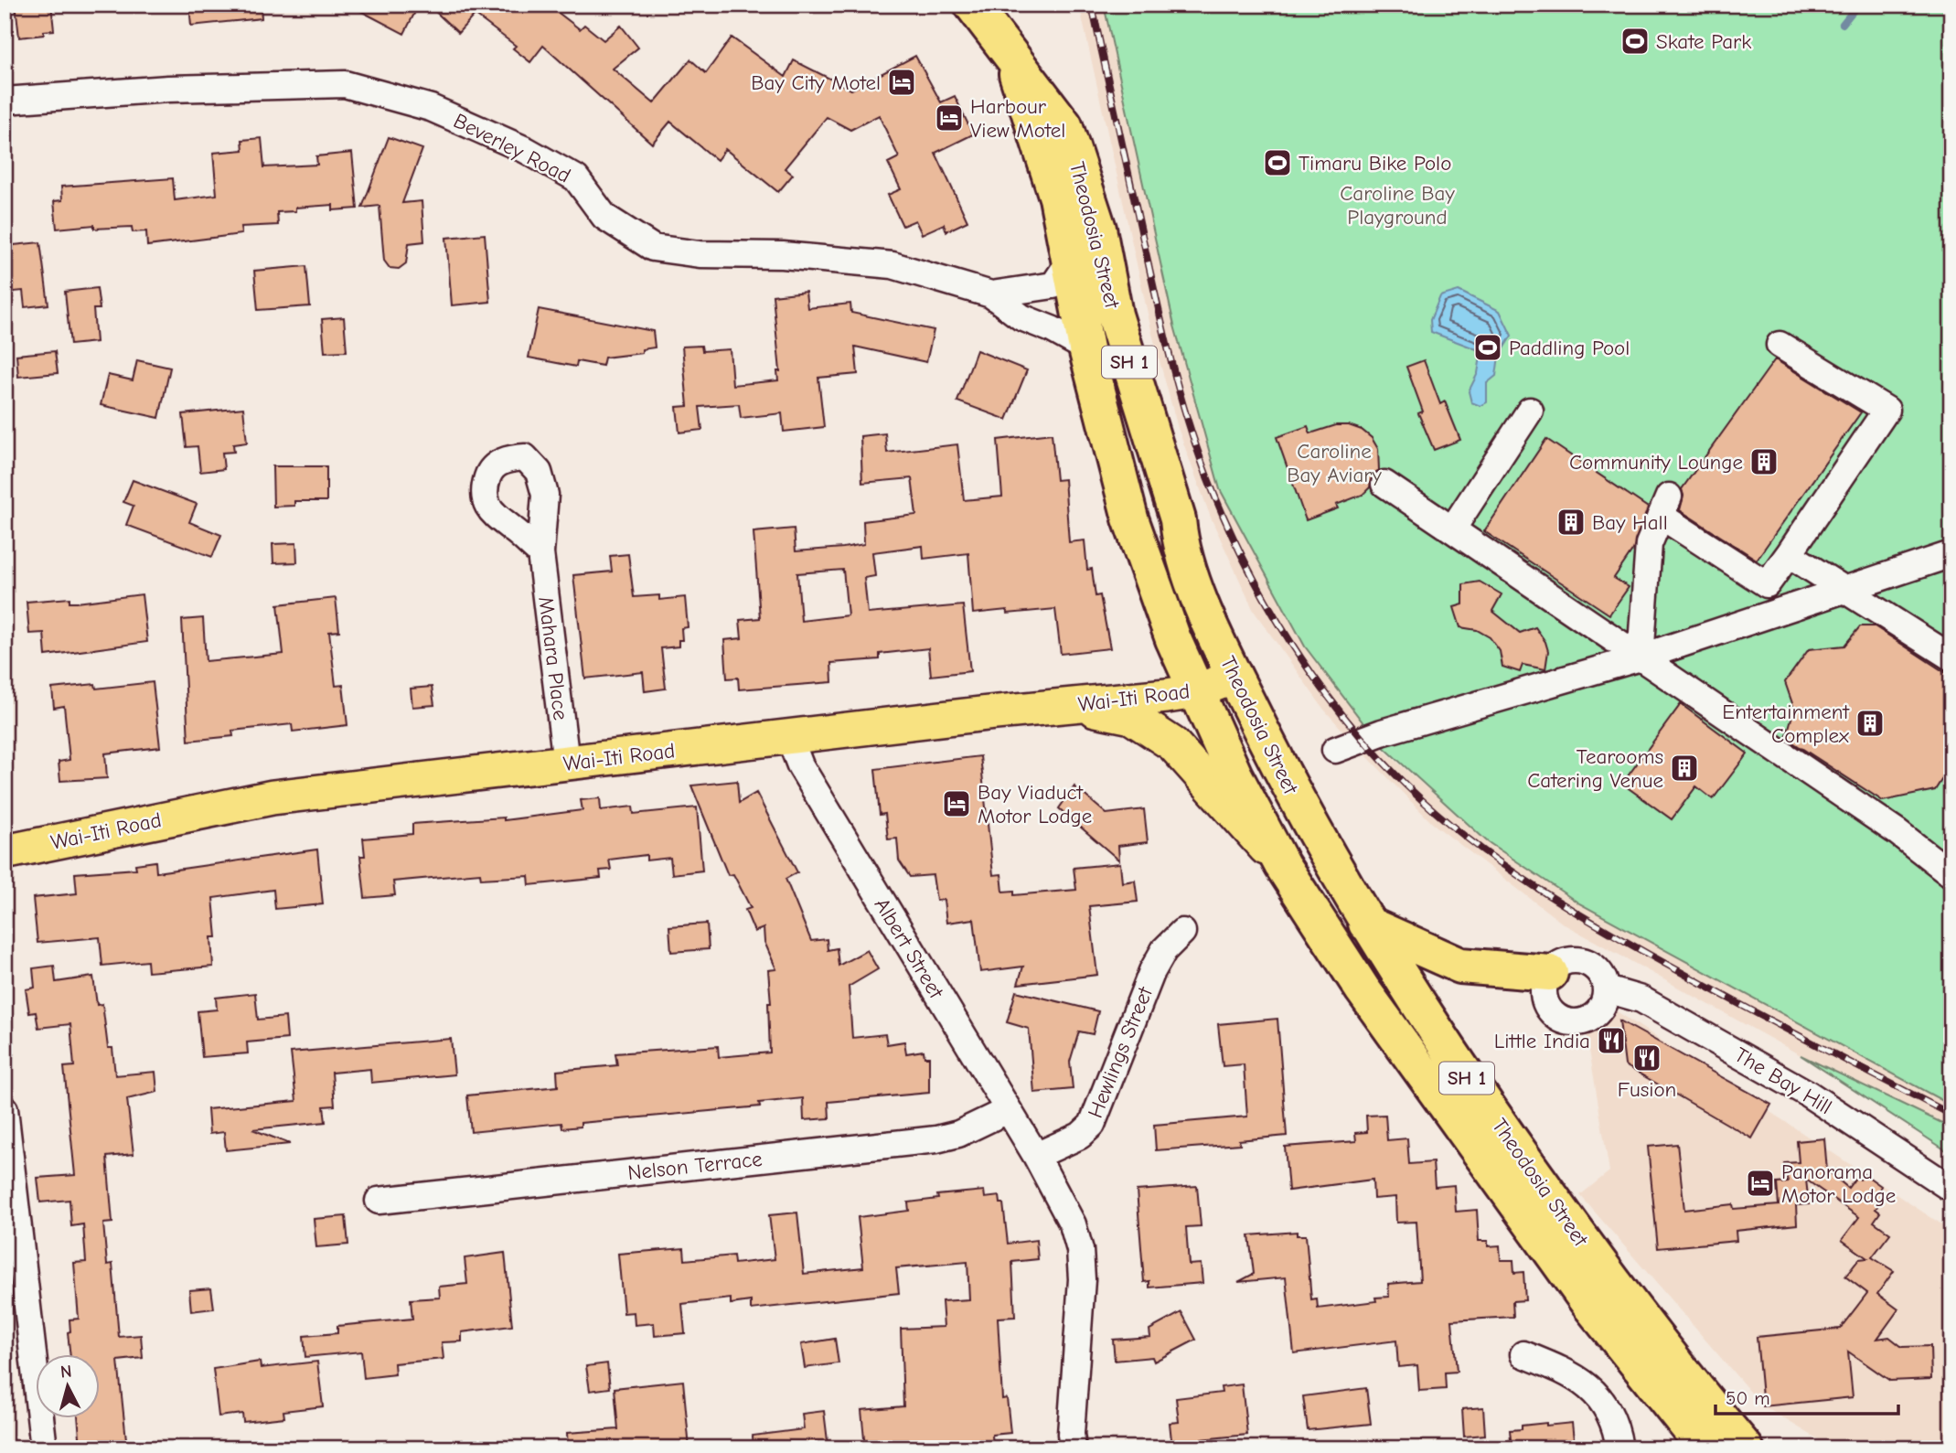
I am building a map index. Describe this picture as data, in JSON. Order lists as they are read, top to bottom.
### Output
{
  "streets": {
    "highway": ["Theodosia Street", "SH 1"],
    "main road": ["Wai-Iti Road"],
    "street": [
      "Beverley Road",
      "Mahara Place",
      "Albert Street",
      "Hewlings Street",
      "The Bay Hill",
      "Nelson Terrace"
    ]
  },
  "crossings": [
    ["Beverley Road", "Theodosia Street"],
    ["Theodosia Street", "SH 1"],
    ["Theodosia Street", "Wai-Iti Road"],
    ["Mahara Place", "Wai-Iti Road"],
    ["Wai-Iti Road", "Albert Street"],
    ["Albert Street", "Hewlings Street"],
    ["Albert Street", "Nelson Terrace"]
  ],
  "parks": ["Caroline Bay Playground", "Caroline Bay Aviary"],
  "places": {
    "sports": ["Skate Park", "Timaru Bike Polo", "Paddling Pool"],
    "hotel": [
      "Bay City Motel",
      "Harbour View Motel",
      "Bay Viaduct Motor Lodge",
      "Panorama Motor Lodge"
    ],
    "building": [
      "Community Lounge",
      "Bay Hall",
      "Entertainment Complex",
      "Tearooms Catering Venue"
    ],
    "restaurant": ["Little India", "Fusion"]
  },
  "scale_bar": "50 m",
  "north": "top"
}
